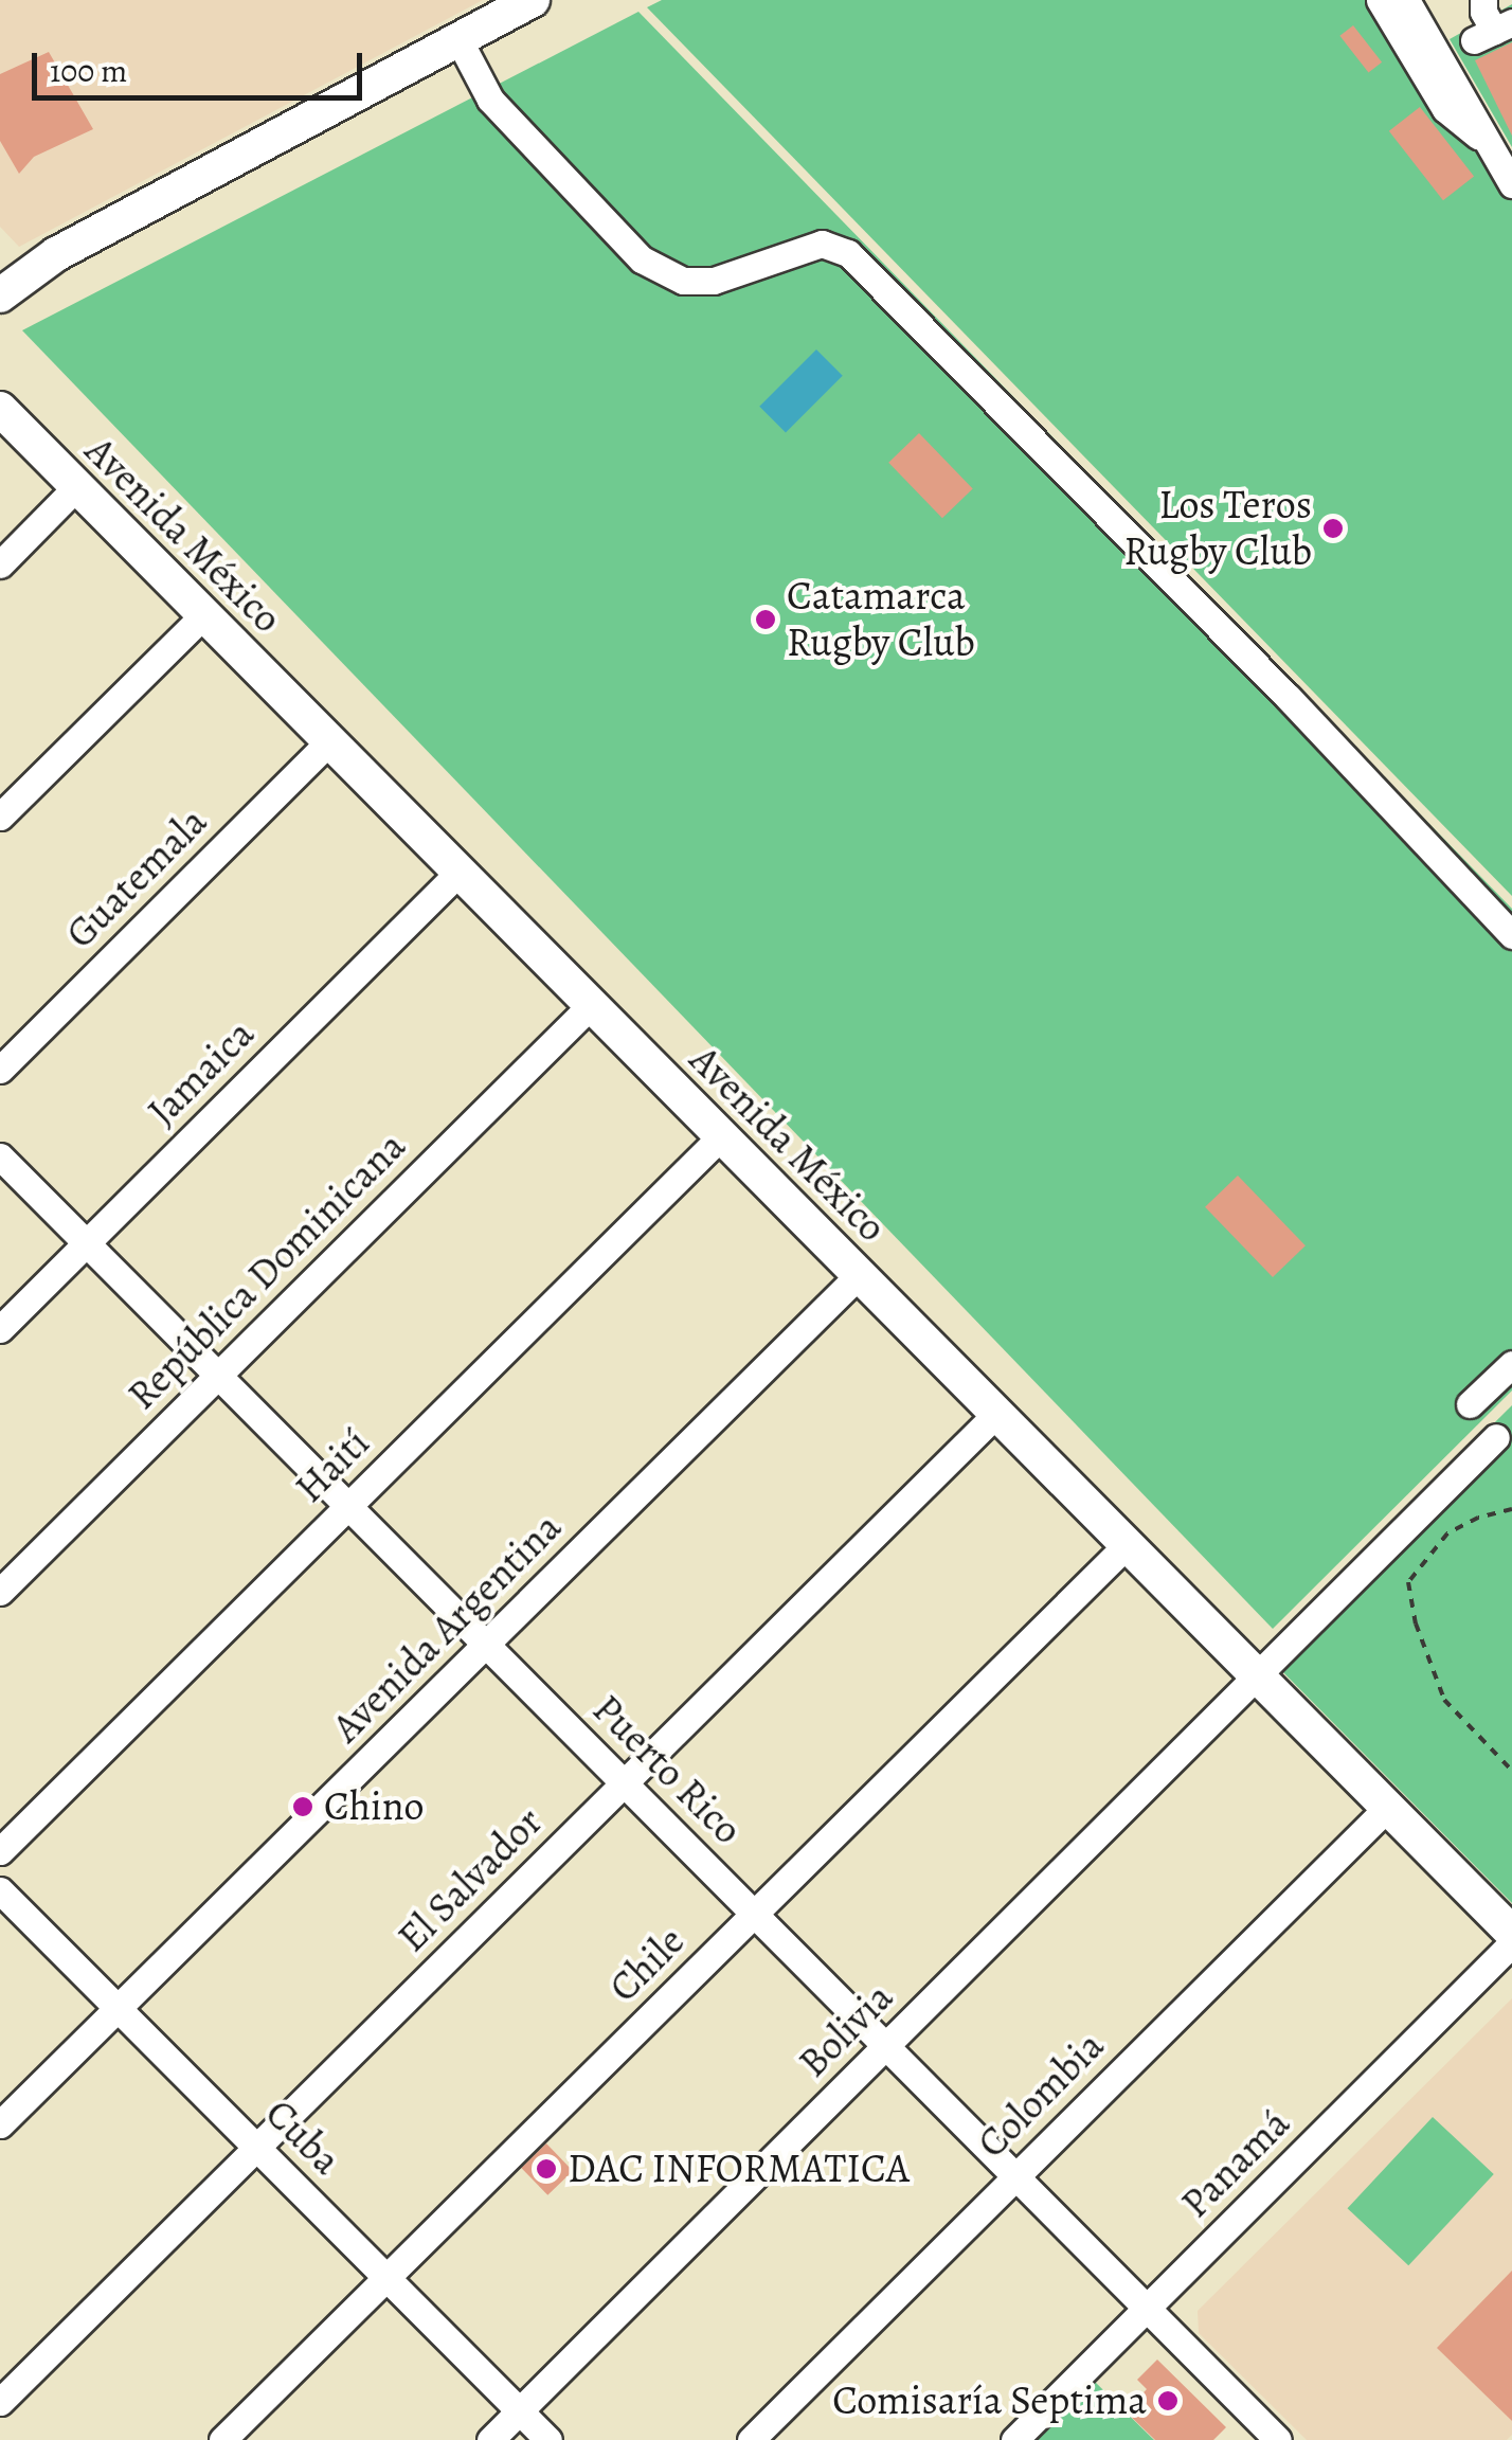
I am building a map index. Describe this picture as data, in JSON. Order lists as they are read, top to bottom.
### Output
{
  "streets": {
    "main road": ["Avenida México"],
    "street": [
      "Guatemala",
      "Jamaica",
      "República Dominicana",
      "Haití",
      "Avenida Argentina",
      "Puerto Rico",
      "El Salvador",
      "Chile",
      "Bolivia",
      "Colombia",
      "Cuba",
      "Panamá"
    ]
  },
  "crossings": [
    ["Avenida México", "Guatemala"],
    ["Avenida México", "Jamaica"],
    ["Avenida México", "República Dominicana"],
    ["Avenida México", "Haití"],
    ["Avenida México", "Avenida Argentina"],
    ["Avenida México", "El Salvador"],
    ["Avenida México", "Chile"],
    ["Avenida México", "Bolivia"],
    ["Avenida México", "Colombia"],
    ["Jamaica", "Puerto Rico"],
    ["República Dominicana", "Puerto Rico"],
    ["Haití", "Puerto Rico"],
    ["Avenida Argentina", "Puerto Rico"],
    ["Avenida Argentina", "Cuba"],
    ["Puerto Rico", "El Salvador"],
    ["Puerto Rico", "Chile"],
    ["Puerto Rico", "Bolivia"],
    ["Puerto Rico", "Colombia"],
    ["Puerto Rico", "Panamá"],
    ["El Salvador", "Cuba"],
    ["Chile", "Cuba"],
    ["Bolivia", "Cuba"]
  ],
  "places": [
    "Los Teros Rugby Club",
    "Catamarca Rugby Club",
    "Chino",
    "DAC INFORMATICA",
    "Comisaría Septima"
  ],
  "scale_bar": "100 m"
}
